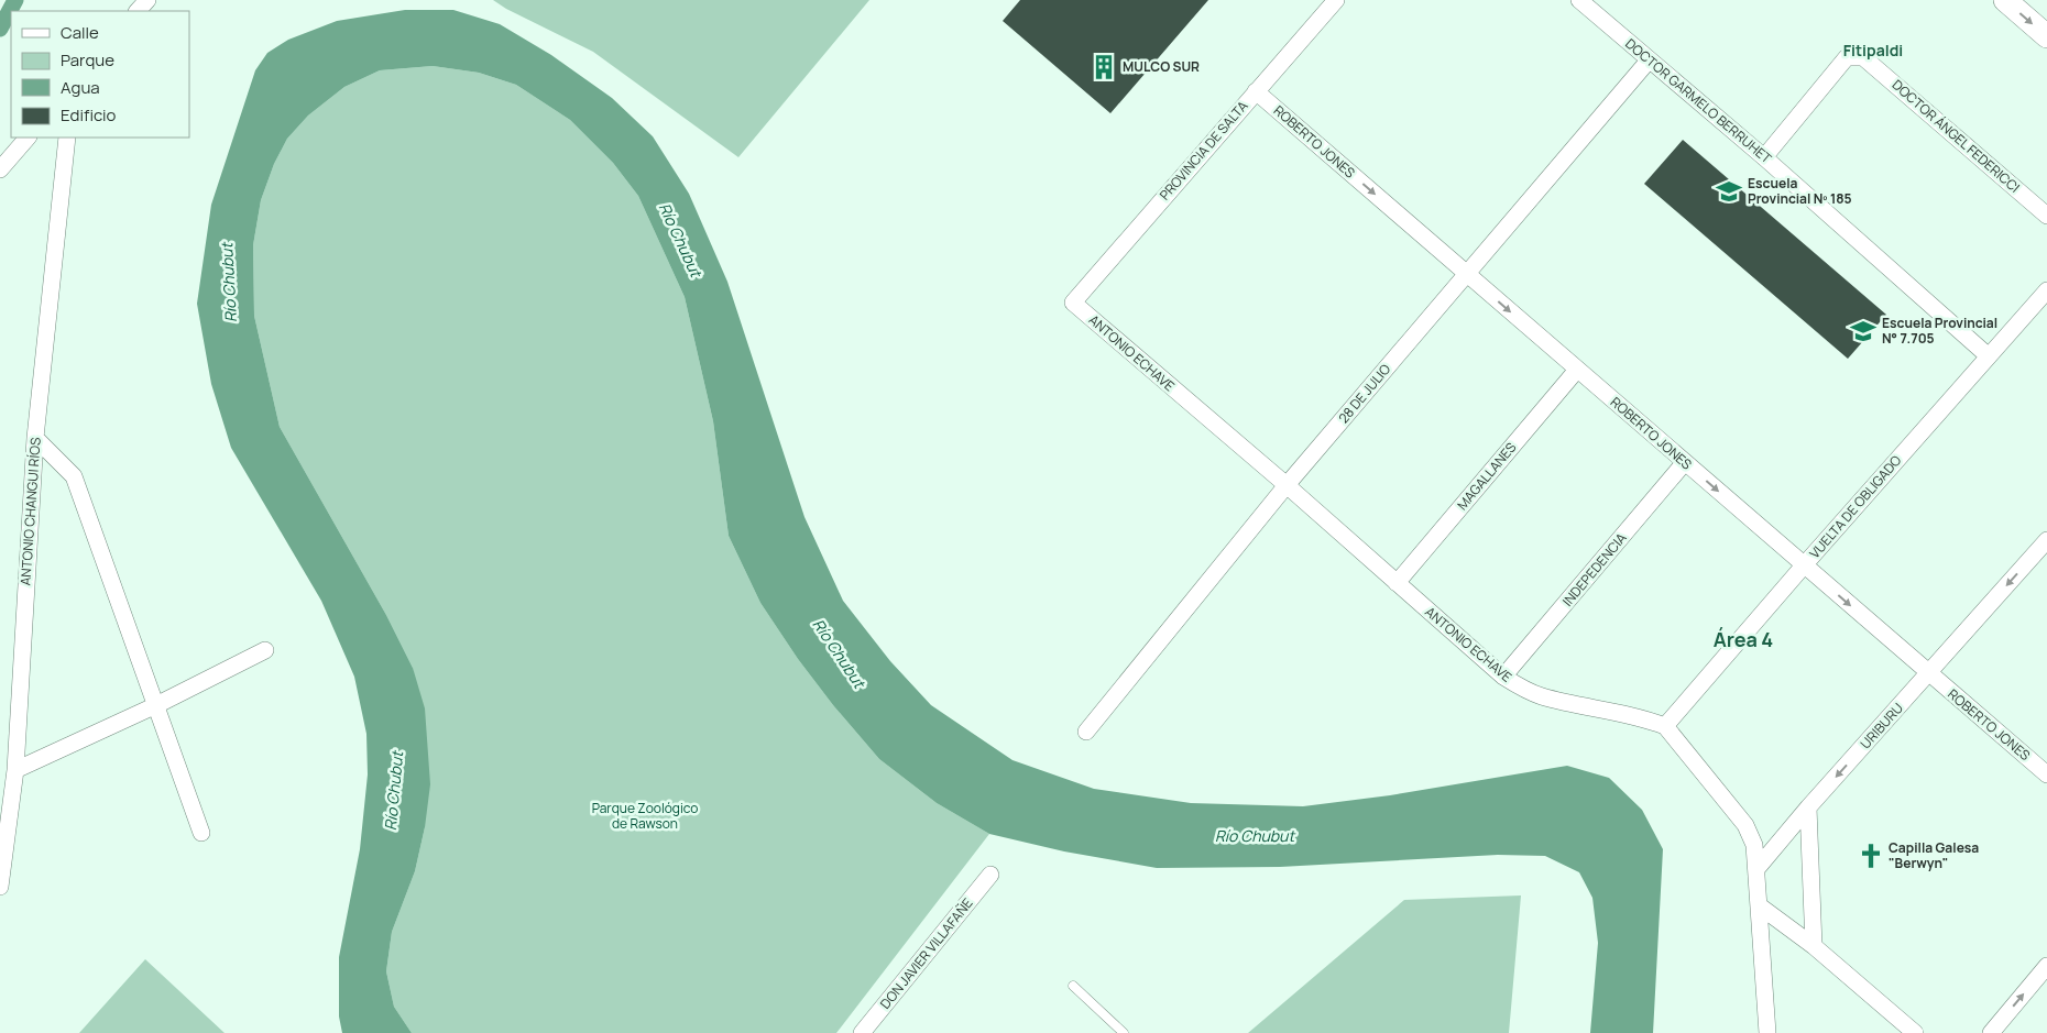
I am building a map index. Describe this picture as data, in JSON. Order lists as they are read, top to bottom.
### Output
{
  "streets": {
    "street": [
      "DOCTOR GARMELO BERRUHET",
      "DOCTOR ÁNGEL FEDERICCI",
      "ROBERTO JONES",
      "PROVINCIA DE SALTA",
      "ANTONIO ECHAVE",
      "28 DE JULIO",
      "MAGALLANES",
      "VUELTA DE OBLIGADO",
      "ANTONIO CHANGUI RÍOS",
      "INDEPEDENCIA",
      "URIBURU",
      "DON JAVIER VILLAFAÑE"
    ]
  },
  "crossings": [
    ["DOCTOR GARMELO BERRUHET", "DOCTOR ÁNGEL FEDERICCI"],
    ["DOCTOR GARMELO BERRUHET", "28 DE JULIO"],
    ["DOCTOR GARMELO BERRUHET", "VUELTA DE OBLIGADO"],
    ["ROBERTO JONES", "PROVINCIA DE SALTA"],
    ["ROBERTO JONES", "28 DE JULIO"],
    ["ROBERTO JONES", "MAGALLANES"],
    ["ROBERTO JONES", "VUELTA DE OBLIGADO"],
    ["ROBERTO JONES", "INDEPEDENCIA"],
    ["ROBERTO JONES", "URIBURU"],
    ["PROVINCIA DE SALTA", "ANTONIO ECHAVE"],
    ["ANTONIO ECHAVE", "28 DE JULIO"],
    ["ANTONIO ECHAVE", "MAGALLANES"],
    ["ANTONIO ECHAVE", "VUELTA DE OBLIGADO"],
    ["ANTONIO ECHAVE", "INDEPEDENCIA"]
  ],
  "one_way": ["ROBERTO JONES", "URIBURU"],
  "districts": ["Fitipaldi", "Área 4"],
  "water": ["Río Chubut"],
  "parks": ["Parque Zoológico de Rawson"],
  "places": {
    "building": ["MULCO SUR"],
    "school or university": ["Escuela Provincial Nº 185", "Escuela Provincial N° 7.705"],
    "church": ["Capilla Galesa \"Berwyn\""]
  },
  "legend": [
    "Calle",
    "Parque",
    "Agua",
    "Edificio"
  ]
}
